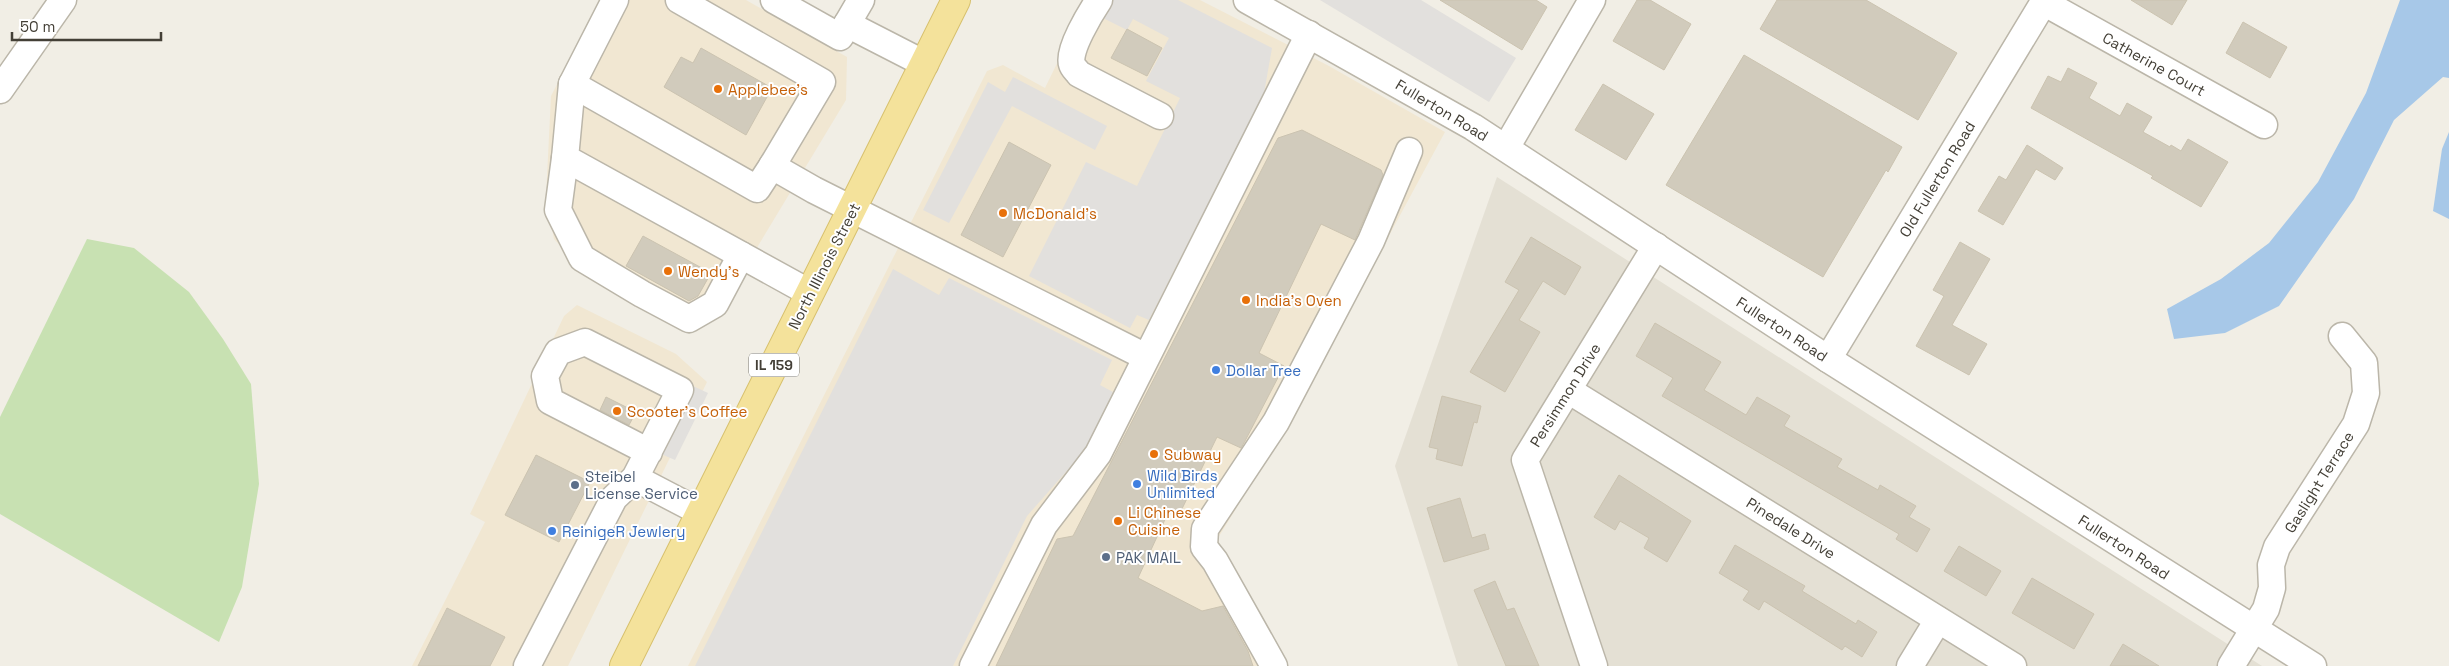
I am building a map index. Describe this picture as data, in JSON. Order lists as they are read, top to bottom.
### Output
{
  "streets": {
    "main road": ["North Illinois Street", "IL 159"],
    "street": [
      "Catherine Court",
      "Fullerton Road",
      "Old Fullerton Road",
      "Persimmon Drive",
      "Gaslight Terrace",
      "Pinedale Drive"
    ]
  },
  "crossings": [
    ["Catherine Court", "Old Fullerton Road"],
    ["Fullerton Road", "Old Fullerton Road"],
    ["Fullerton Road", "Persimmon Drive"],
    ["Fullerton Road", "Gaslight Terrace"],
    ["Persimmon Drive", "Pinedale Drive"]
  ],
  "places": [
    "Applebee's",
    "McDonald's",
    "Wendy's",
    "India's Oven",
    "Dollar Tree",
    "Scooter's Coffee",
    "Subway",
    "Wild Birds Unlimited",
    "Steibel License Service",
    "Li Chinese Cuisine",
    "ReinigeR Jewlery",
    "PAK MAIL"
  ],
  "scale_bar": "50 m"
}
